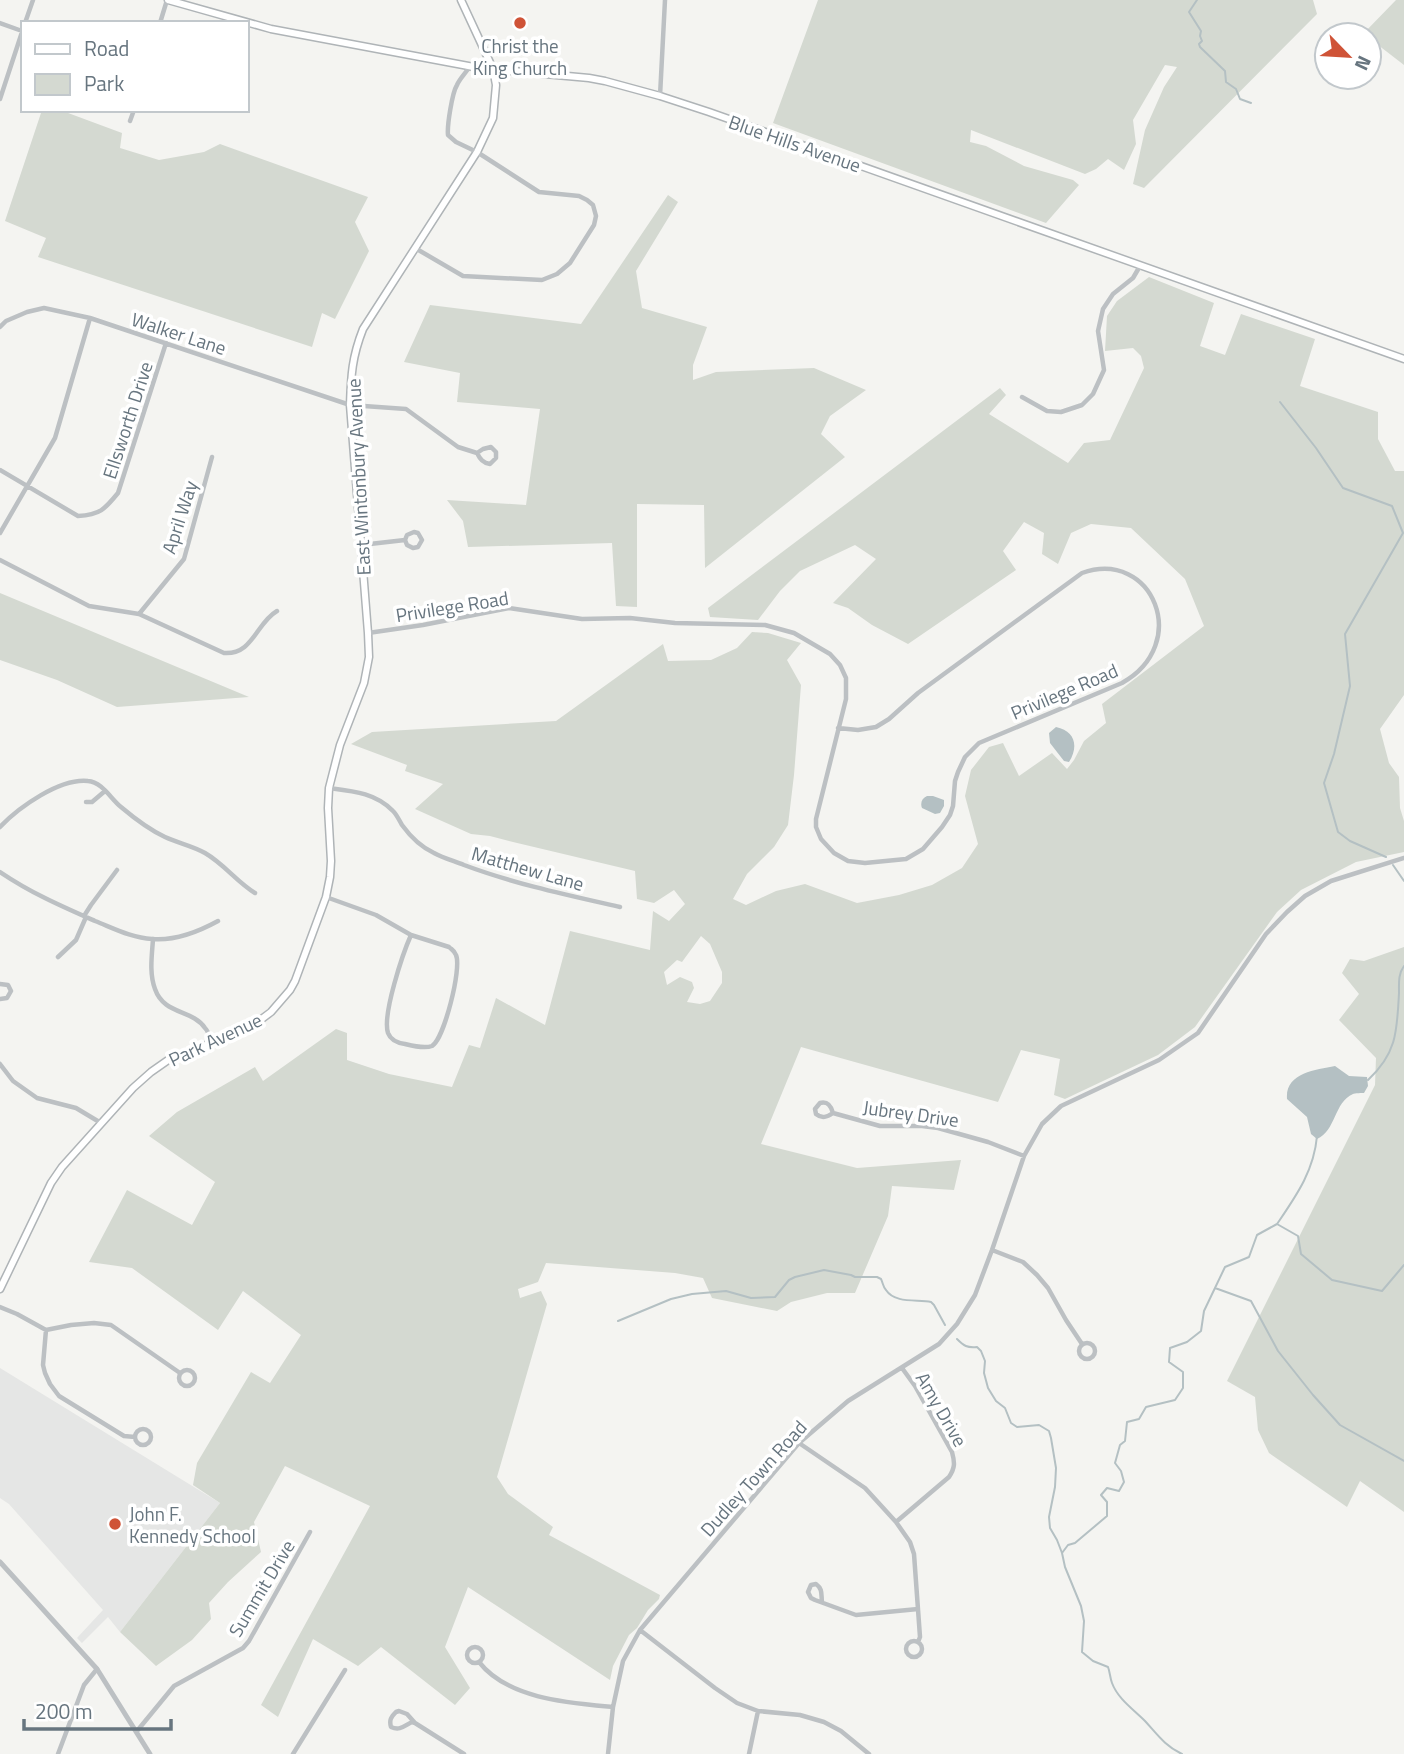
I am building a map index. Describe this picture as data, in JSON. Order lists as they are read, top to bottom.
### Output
{
  "streets": {
    "main road": ["Blue Hills Avenue", "East Wintonbury Avenue", "Park Avenue"],
    "street": [
      "Walker Lane",
      "Ellsworth Drive",
      "April Way",
      "Privilege Road",
      "Matthew Lane",
      "Jubrey Drive",
      "Amy Drive",
      "Dudley Town Road",
      "Summit Drive"
    ]
  },
  "crossings": [
    ["Blue Hills Avenue", "East Wintonbury Avenue"],
    ["Walker Lane", "Ellsworth Drive"],
    ["Walker Lane", "East Wintonbury Avenue"],
    ["East Wintonbury Avenue", "Privilege Road"],
    ["East Wintonbury Avenue", "Park Avenue"],
    ["Matthew Lane", "Park Avenue"],
    ["Jubrey Drive", "Dudley Town Road"],
    ["Amy Drive", "Dudley Town Road"]
  ],
  "places": ["Christ the King Church", "John F. Kennedy School"],
  "legend": ["Road", "Park"],
  "scale_bar": "200 m",
  "north": "bottom right"
}
